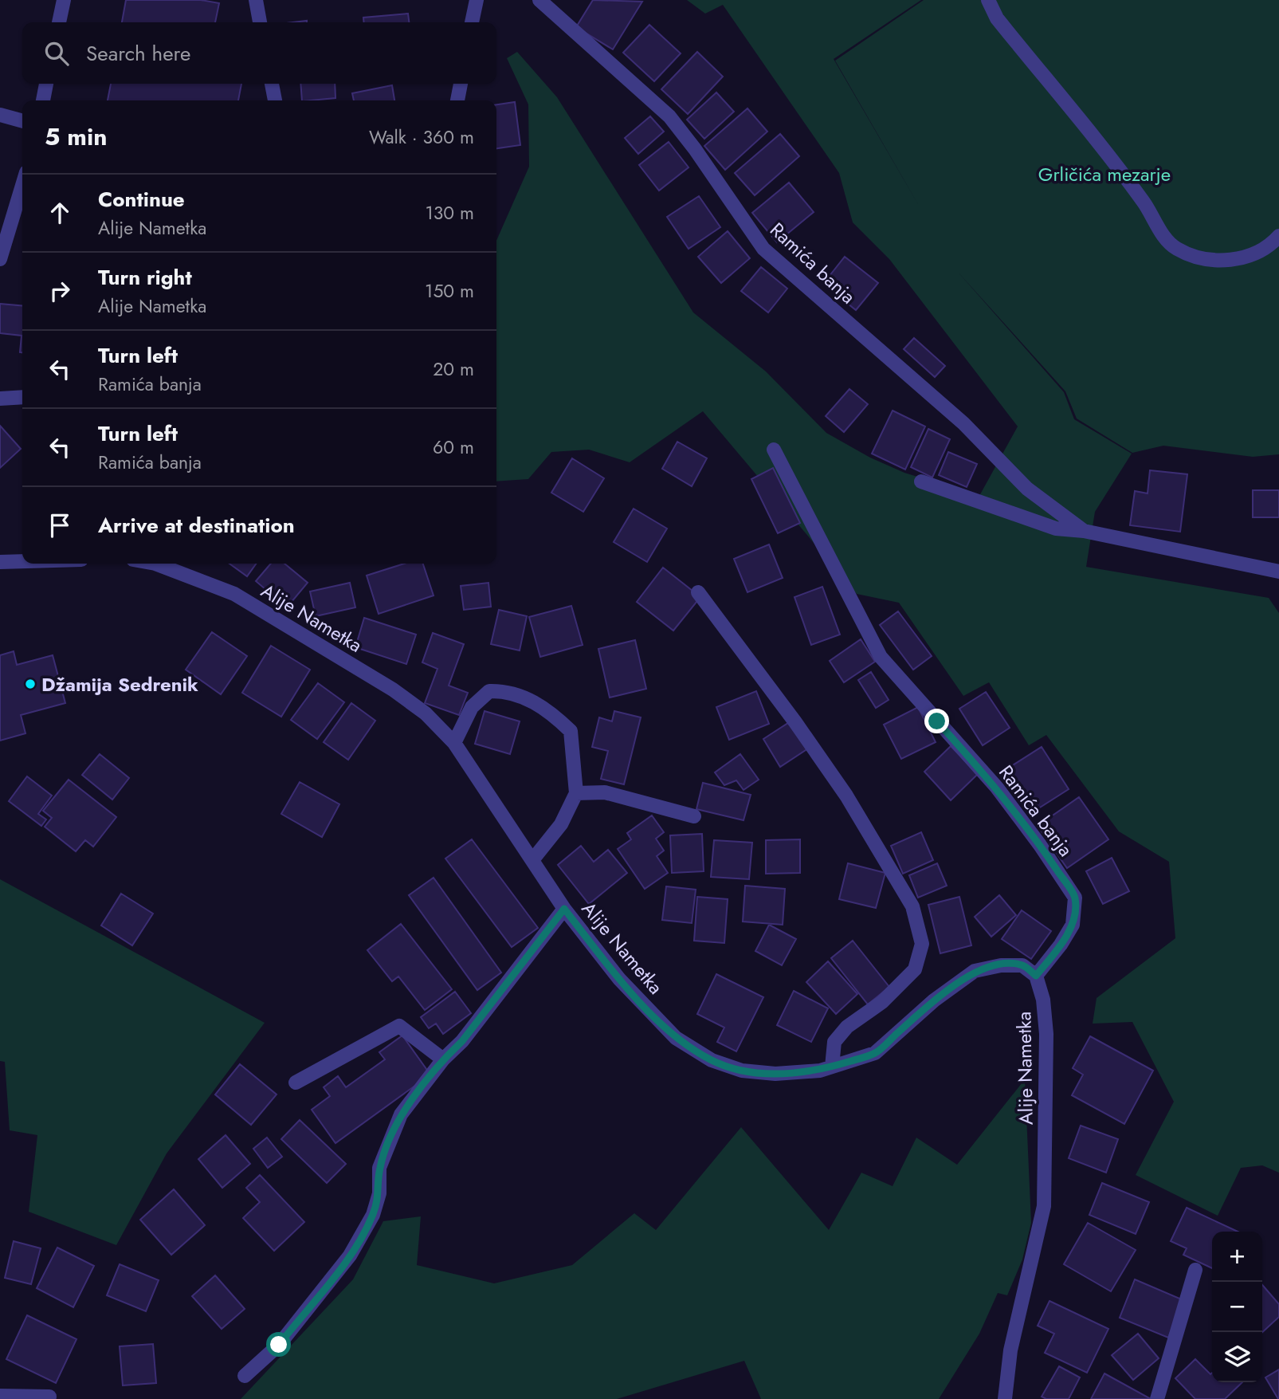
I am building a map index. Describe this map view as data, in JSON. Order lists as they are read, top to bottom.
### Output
{
  "streets": {
    "street": ["Ramića banja", "Alije Nametka"]
  },
  "crossings": [
    ["Ramića banja", "Alije Nametka"]
  ],
  "parks": ["Grličića mezarje"],
  "places": ["Džamija Sedrenik"],
  "page": {
    "search": "Search here",
    "heading": ["5 min", "Walk · 360 m"],
    "list": [
      ["Continue", "Alije Nametka", "130 m"],
      ["Turn right", "Alije Nametka", "150 m"],
      ["Turn left", "Ramića banja", "20 m"],
      ["Turn left", "Ramića banja", "60 m"],
      "Arrive at destination"
    ],
    "map_buttons": ["+", "−"]
  }
}
